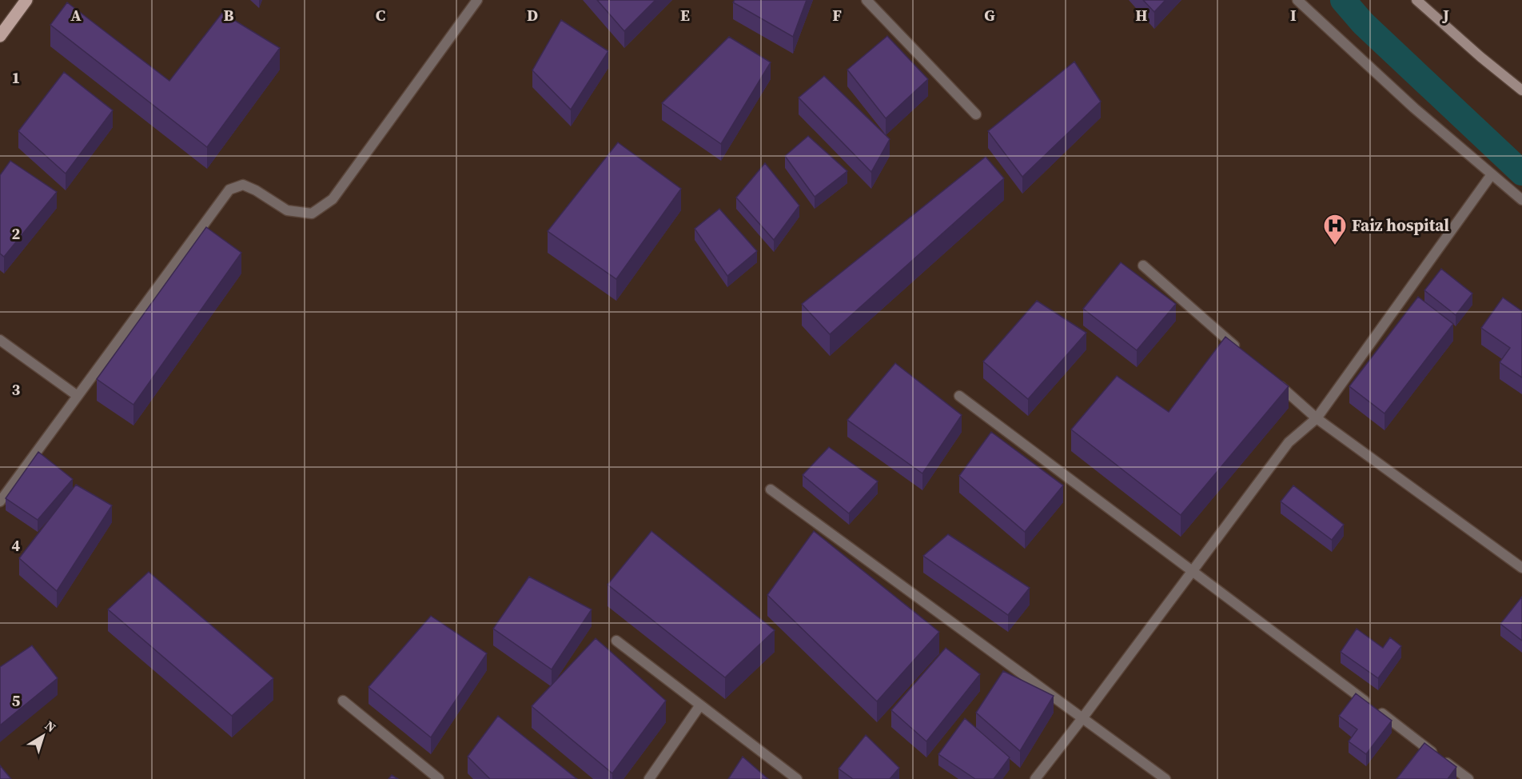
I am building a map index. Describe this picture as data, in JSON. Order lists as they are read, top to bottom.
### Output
{
  "places": {
    "hospital": ["Faiz hospital"]
  },
  "north": "top right",
  "grid": {
    "columns": [
      "A",
      "B",
      "C",
      "D",
      "E",
      "F",
      "G",
      "H",
      "I",
      "J"
    ],
    "rows": [
      "1",
      "2",
      "3",
      "4",
      "5"
    ]
  }
}
